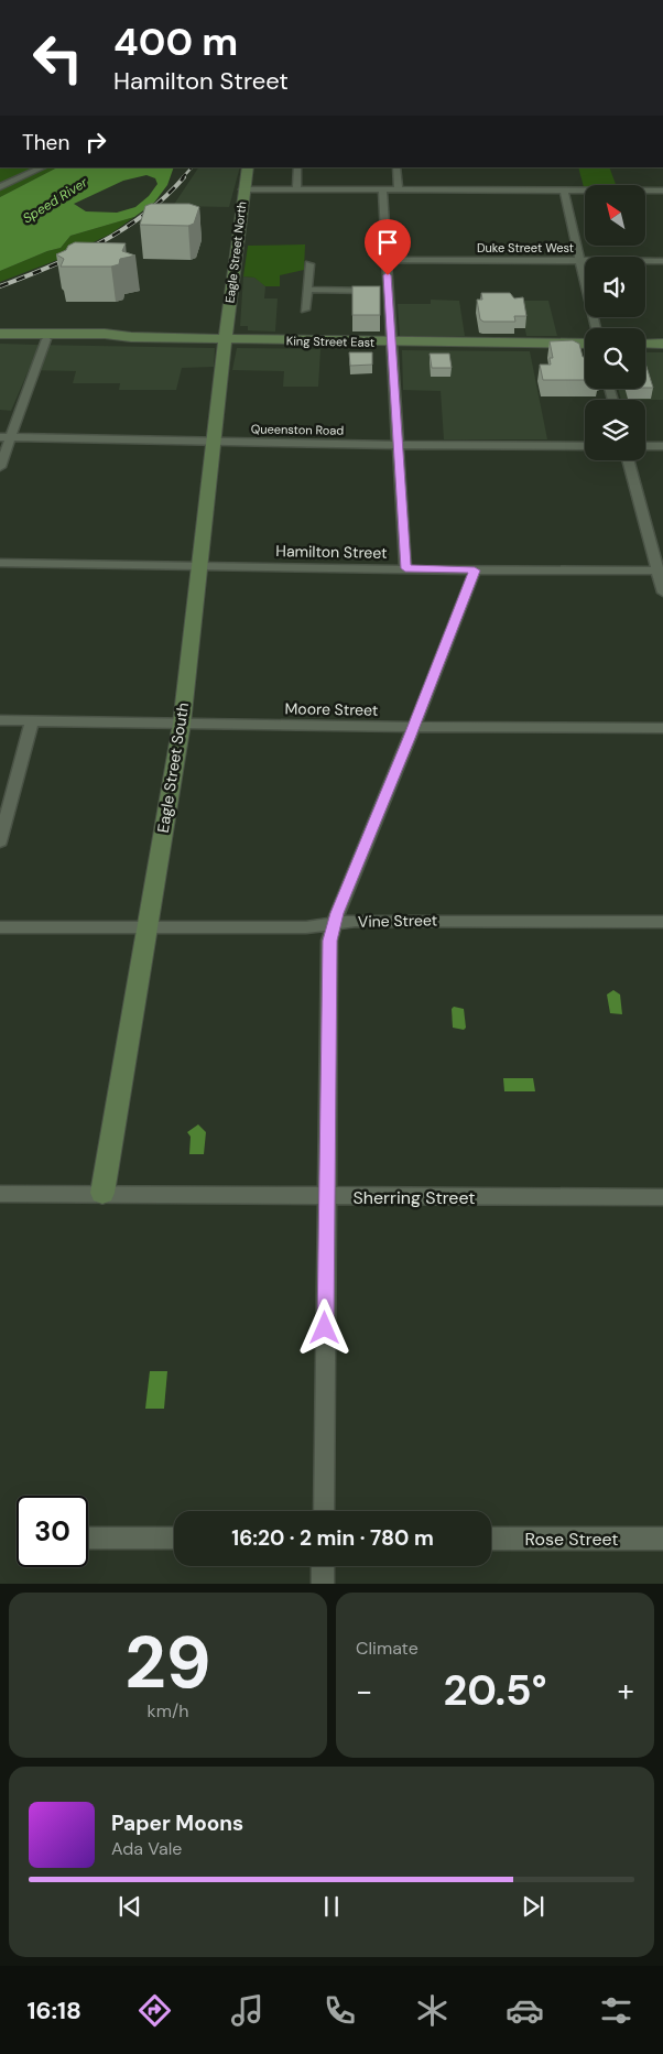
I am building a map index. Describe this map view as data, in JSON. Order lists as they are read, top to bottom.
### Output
{
  "streets": {
    "main road": ["Eagle Street North", "King Street East", "Eagle Street South"],
    "street": [
      "Duke Street West",
      "Queenston Road",
      "Hamilton Street",
      "Moore Street",
      "Vine Street",
      "Sherring Street",
      "Rose Street"
    ]
  },
  "crossings": [
    ["Eagle Street North", "King Street East"],
    ["Eagle Street North", "Eagle Street South"],
    ["King Street East", "Eagle Street South"],
    ["Queenston Road", "Eagle Street South"],
    ["Hamilton Street", "Eagle Street South"],
    ["Moore Street", "Eagle Street South"],
    ["Eagle Street South", "Vine Street"],
    ["Eagle Street South", "Sherring Street"]
  ],
  "water": ["Speed River"],
  "north": "top left",
  "page": {
    "turn": ["400 m", "Hamilton Street"],
    "then": "Then",
    "limit": "30",
    "trip": "16:20 · 2 min · 780 m",
    "tile": [
      ["29", "km/h"],
      "Climate"
    ],
    "heat": ["−", "20.5°", "+"],
    "song": ["Paper Moons", "Ada Vale"],
    "tabs": "16:18"
  }
}
